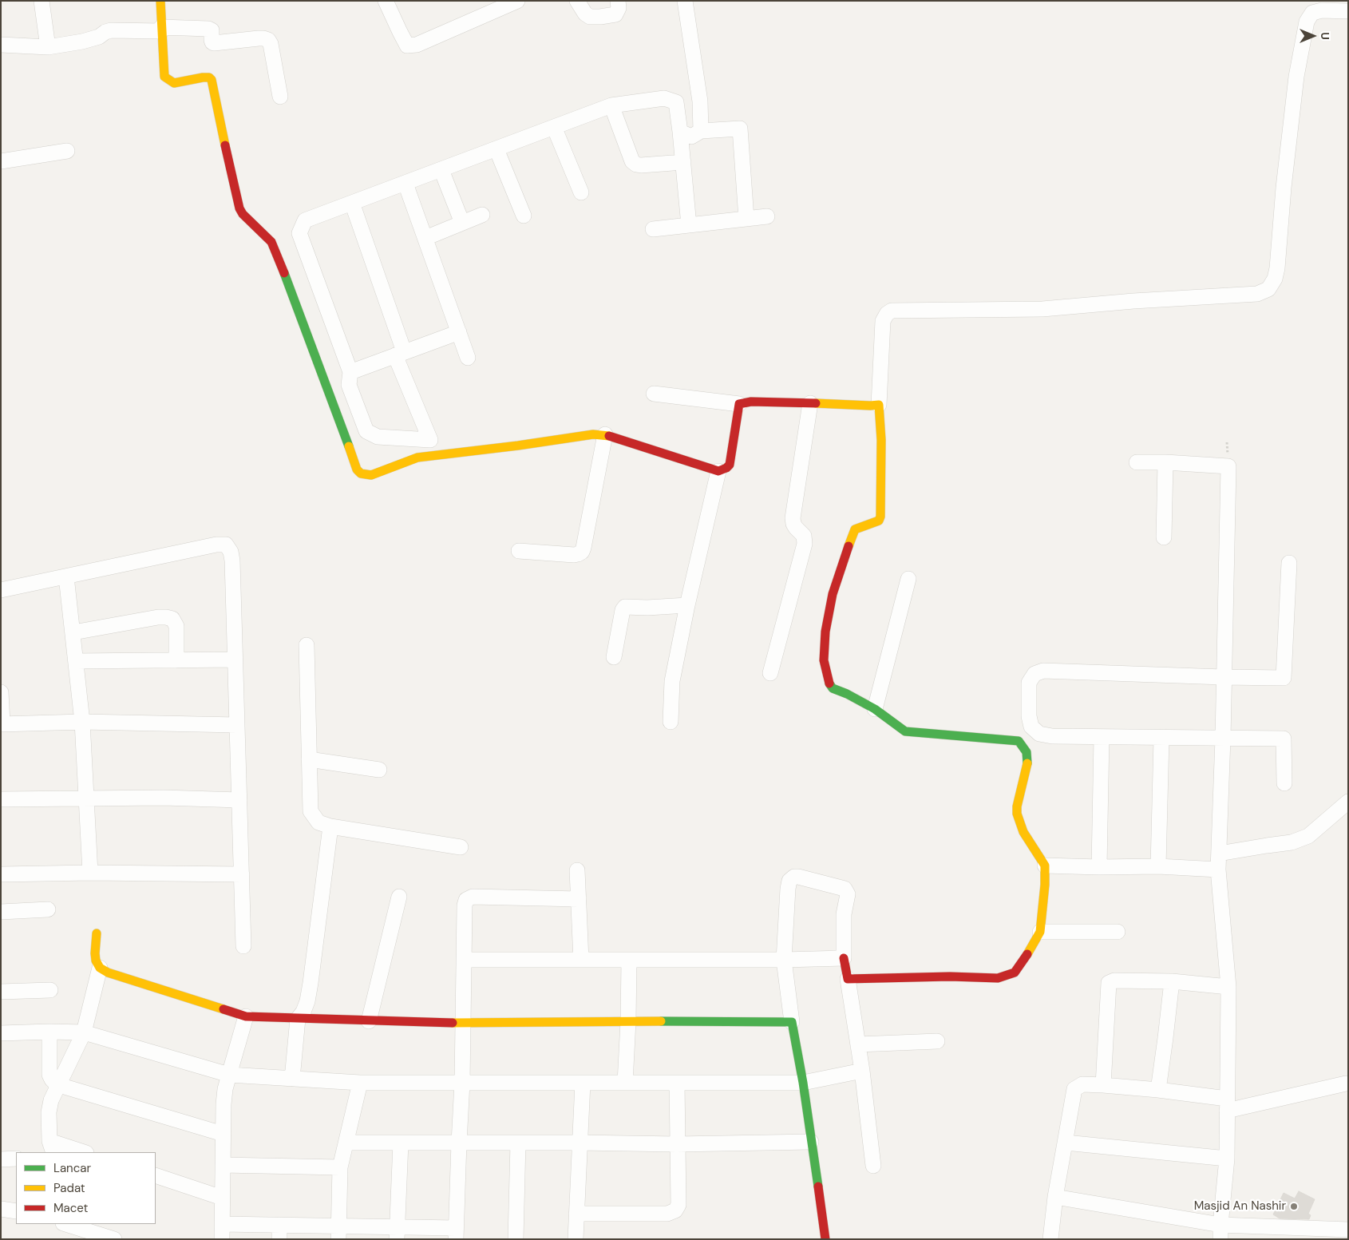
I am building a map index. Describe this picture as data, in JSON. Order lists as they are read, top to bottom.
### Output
{
  "places": ["Masjid An Nashir"],
  "legend": ["Lancar", "Padat", "Macet"],
  "north": "right"
}
